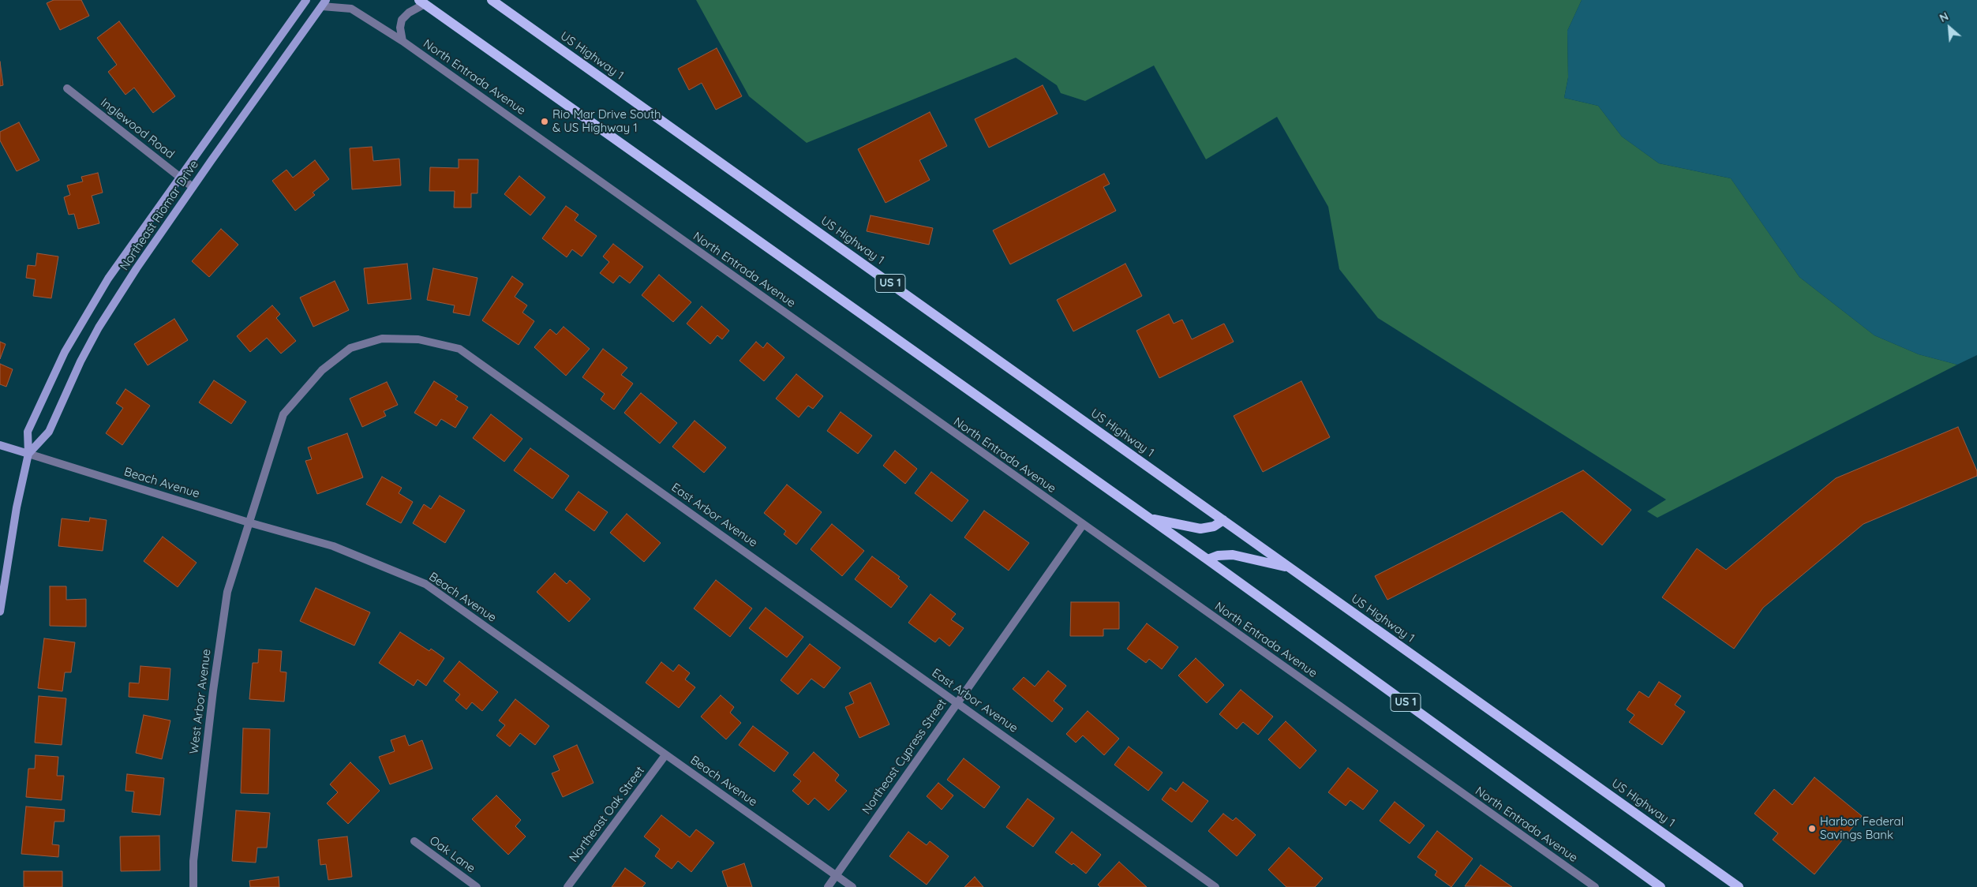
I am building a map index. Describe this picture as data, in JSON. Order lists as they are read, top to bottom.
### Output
{
  "streets": {
    "main road": ["US Highway 1", "US 1"],
    "street": [
      "North Entrada Avenue",
      "Inglewood Road",
      "Northeast Riomar Drive",
      "Beach Avenue",
      "East Arbor Avenue",
      "West Arbor Avenue",
      "Northeast Cypress Street",
      "Northeast Oak Street",
      "Oak Lane"
    ]
  },
  "crossings": [
    ["North Entrada Avenue", "Northeast Riomar Drive"],
    ["North Entrada Avenue", "Northeast Cypress Street"],
    ["Inglewood Road", "Northeast Riomar Drive"],
    ["Northeast Riomar Drive", "Beach Avenue"],
    ["Beach Avenue", "East Arbor Avenue"],
    ["Beach Avenue", "West Arbor Avenue"],
    ["Beach Avenue", "Northeast Cypress Street"],
    ["Beach Avenue", "Northeast Oak Street"],
    ["East Arbor Avenue", "West Arbor Avenue"],
    ["East Arbor Avenue", "Northeast Cypress Street"]
  ],
  "places": ["Rio Mar Drive South & US Highway 1", "Harbor Federal Savings Bank"],
  "north": "top left"
}
